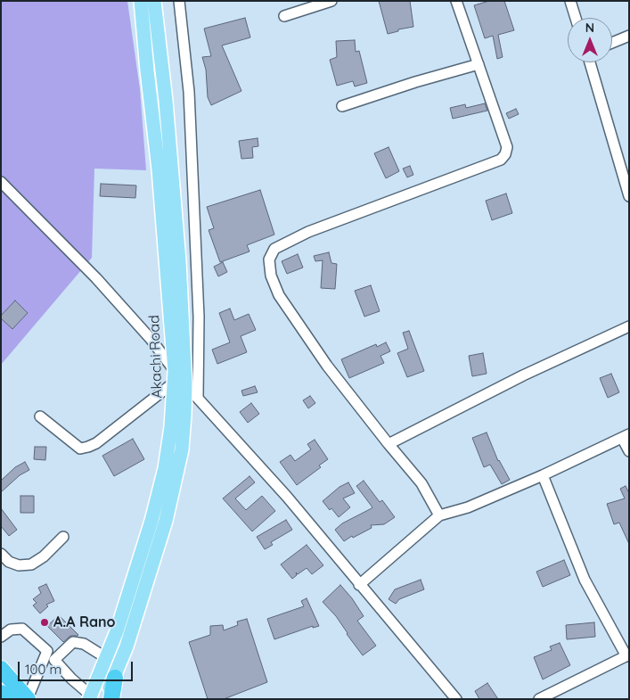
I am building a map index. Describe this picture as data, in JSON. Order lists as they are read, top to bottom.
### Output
{
  "streets": {
    "main road": ["Akachi Road"]
  },
  "places": ["A.A Rano"],
  "scale_bar": "100 m",
  "north": "top"
}
